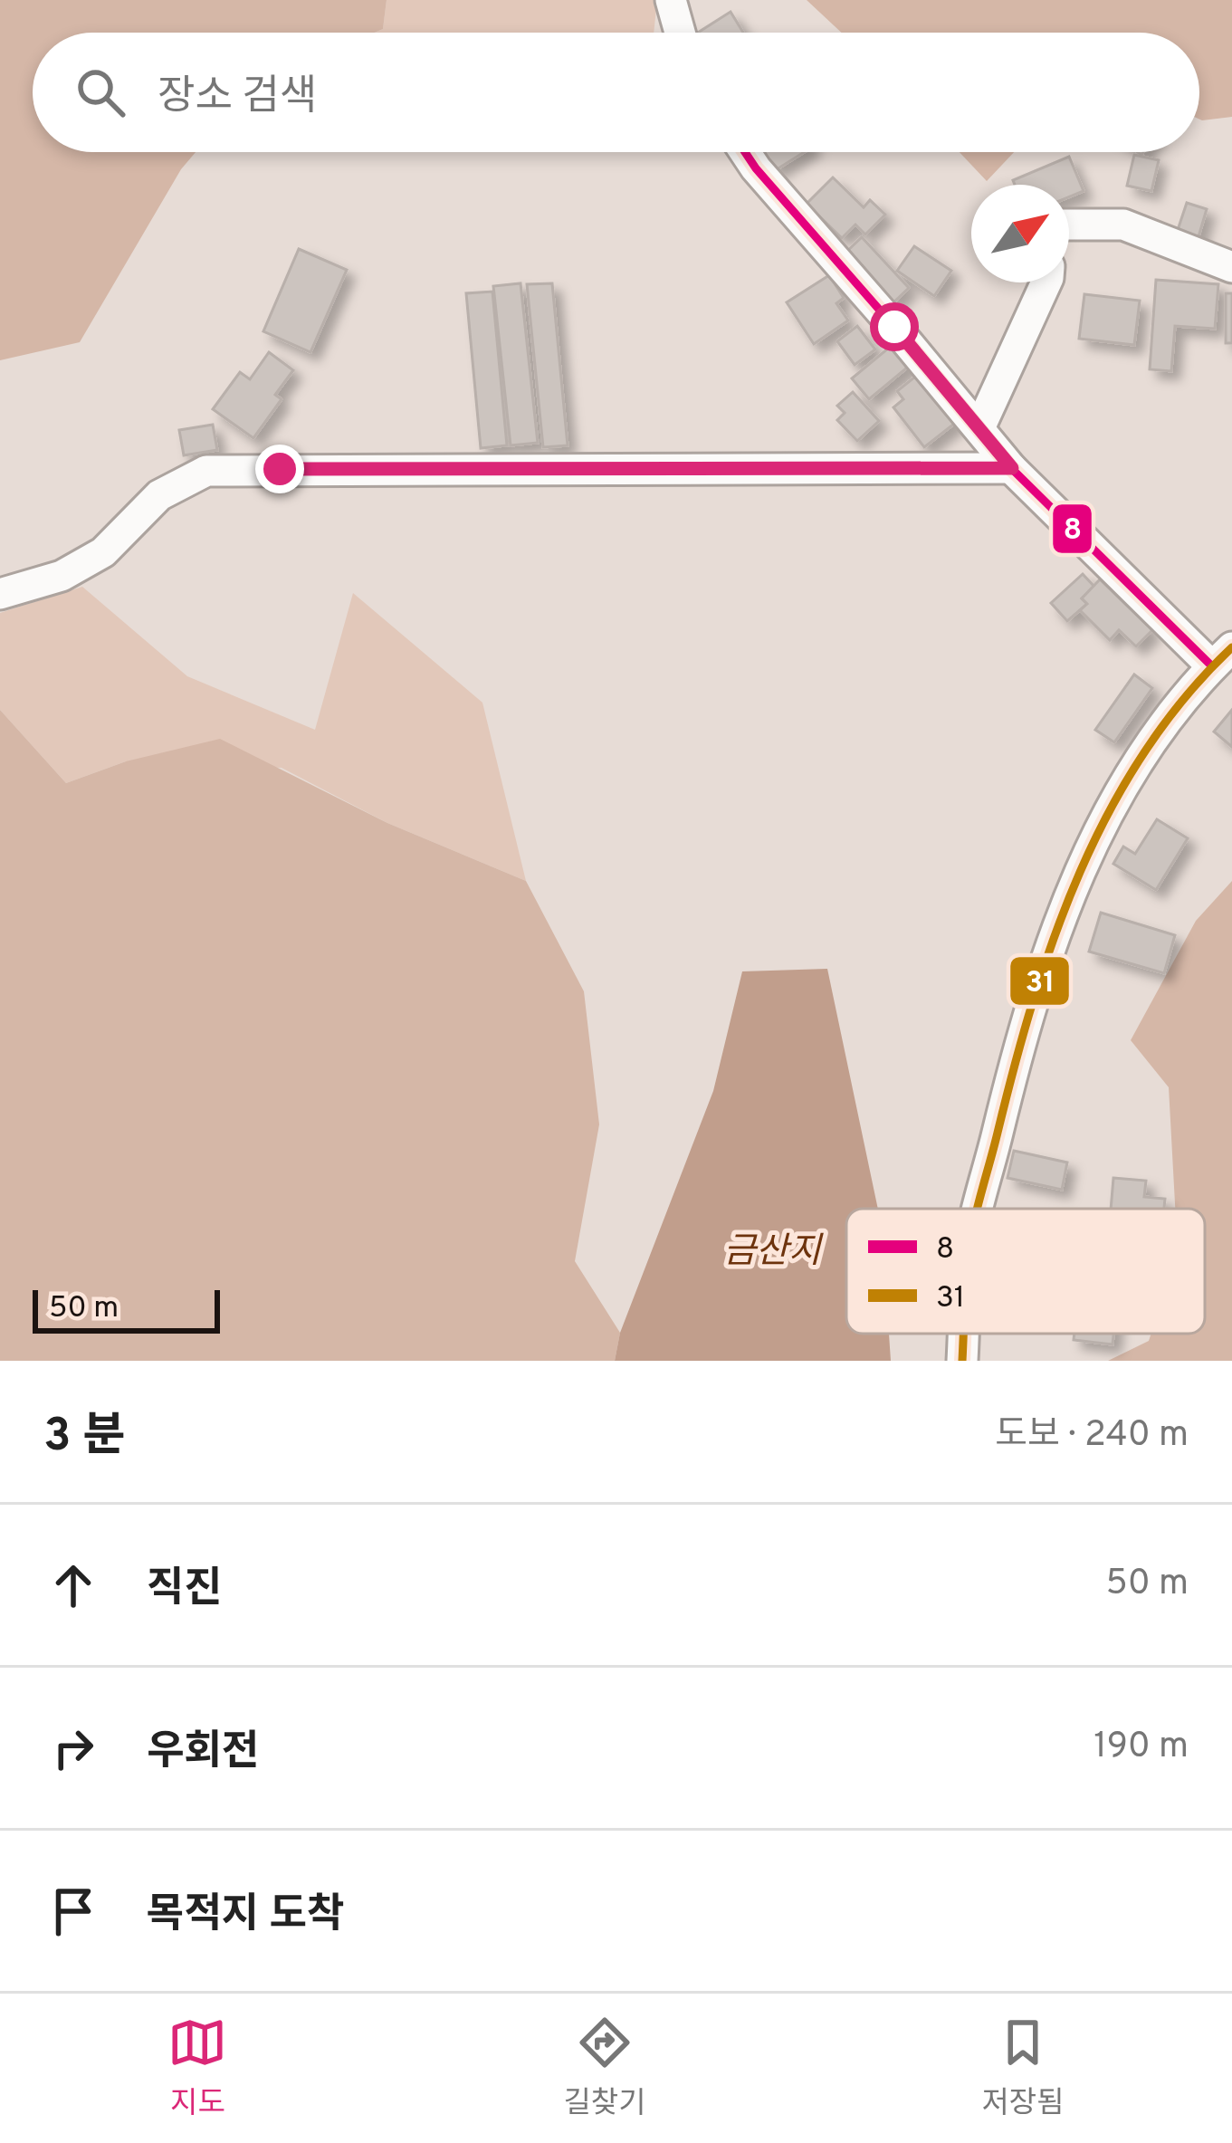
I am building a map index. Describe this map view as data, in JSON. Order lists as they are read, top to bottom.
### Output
{
  "water": ["금산지"],
  "lines": ["transit line 8", "transit line 31"],
  "legend": ["8", "31"],
  "scale_bar": "50 m",
  "north": "top right",
  "page": {
    "search": "장소 검색",
    "scale": "50 m",
    "heading": ["3 분", "도보 · 240 m"],
    "list": [
      ["직진", "50 m"],
      ["우회전", "190 m"],
      "목적지 도착"
    ],
    "nav": ["지도", "길찾기", "저장됨"]
  }
}
